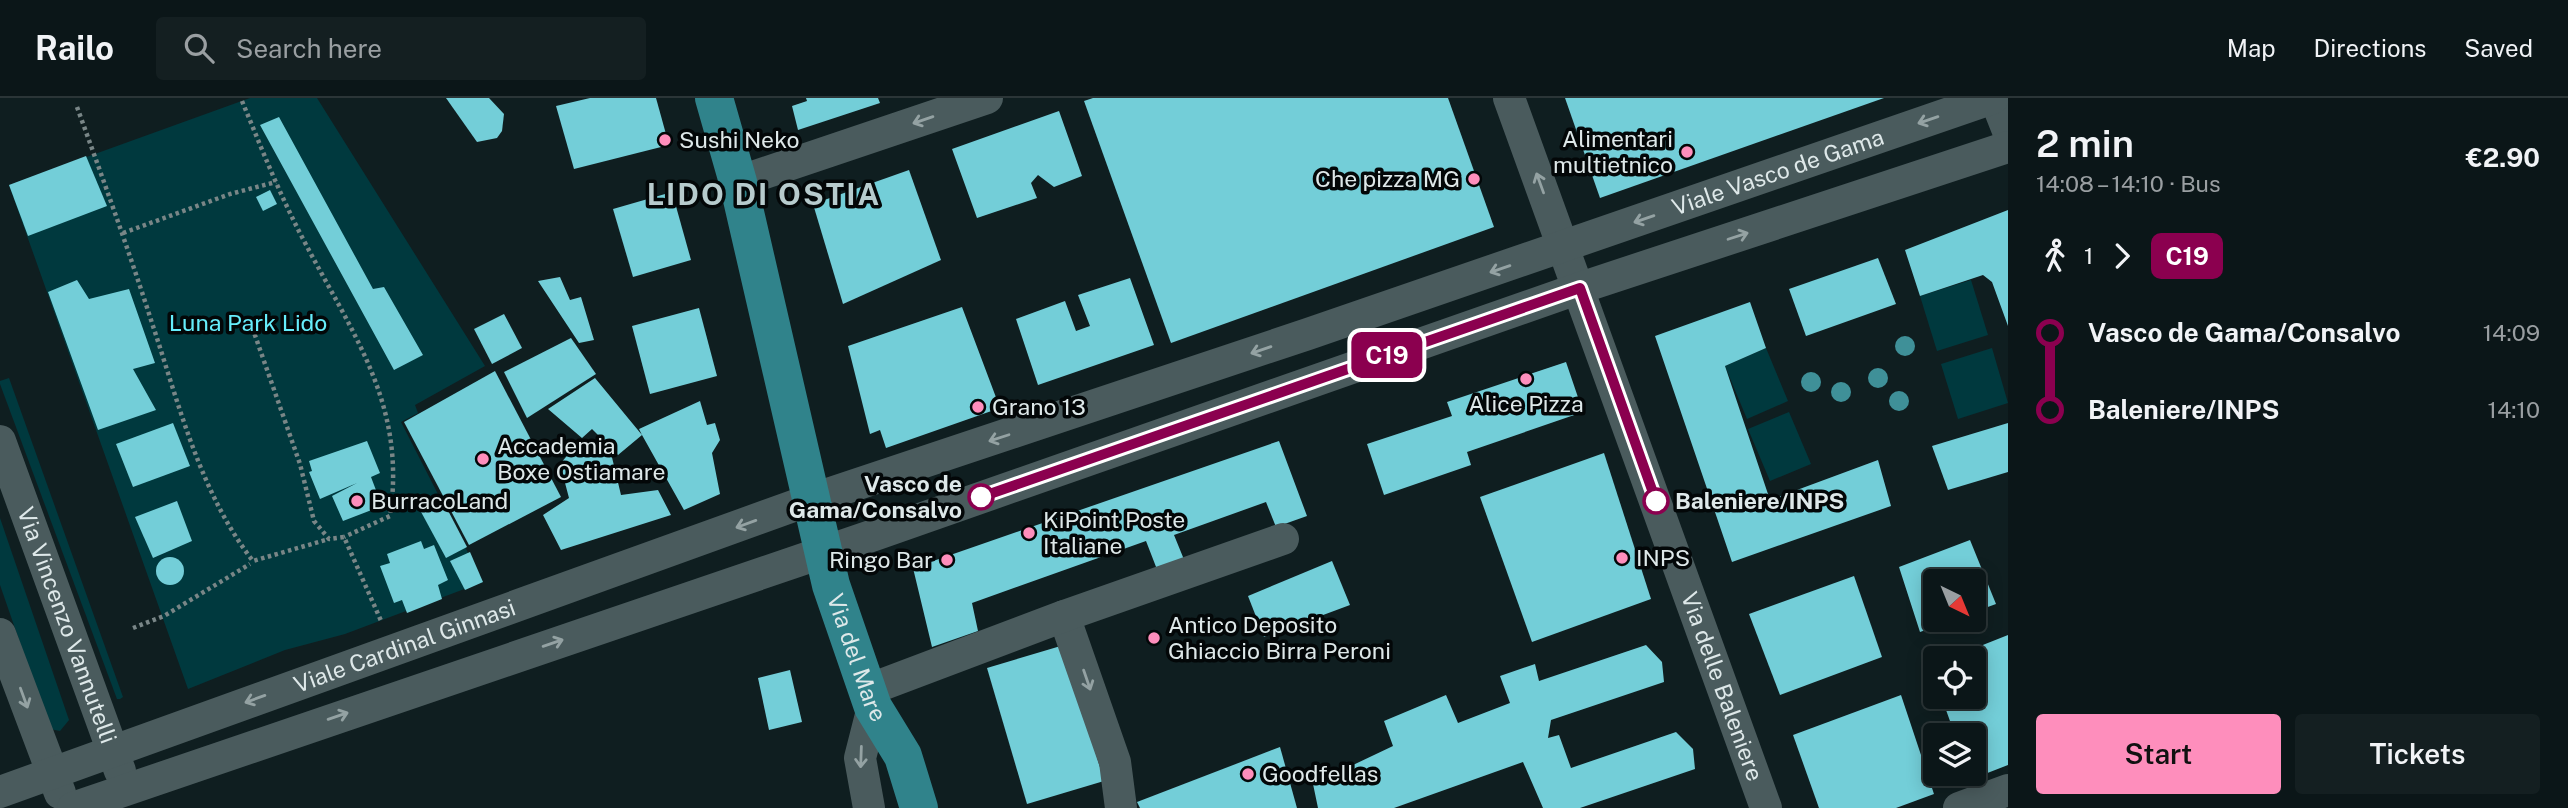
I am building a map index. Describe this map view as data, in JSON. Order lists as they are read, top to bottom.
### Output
{
  "streets": {
    "main road": ["Via del Mare"],
    "street": [
      "Viale Vasco de Gama",
      "Via Vincenzo Vannutelli",
      "Viale Cardinal Ginnasi",
      "Via delle Baleniere"
    ]
  },
  "crossings": [
    ["Viale Vasco de Gama", "Viale Cardinal Ginnasi"],
    ["Viale Vasco de Gama", "Via del Mare"],
    ["Viale Vasco de Gama", "Via delle Baleniere"],
    ["Via Vincenzo Vannutelli", "Viale Cardinal Ginnasi"],
    ["Viale Cardinal Ginnasi", "Via del Mare"]
  ],
  "districts": ["LIDO DI OSTIA"],
  "parks": ["Luna Park Lido"],
  "places": [
    "Sushi Neko",
    "Alimentari multietnico",
    "Che pizza MG",
    "Alice Pizza",
    "Grano 13",
    "Accademia Boxe Ostiamare",
    "Vasco de Gama/Consalvo",
    "BurracoLand",
    "Baleniere/INPS",
    "KiPoint Poste Italiane",
    "INPS",
    "Ringo Bar",
    "Antico Deposito Ghiaccio Birra Peroni",
    "Goodfellas"
  ],
  "lines": ["bus line C19"],
  "north": "bottom right",
  "page": {
    "header": "Railo",
    "search": "Search here",
    "nav": ["Map", "Directions", "Saved"],
    "on_map": "C19",
    "heading": ["2 min", "14:08 – 14:10 · Bus", "€2.90"],
    "legs": ["1", "C19"],
    "list": [
      {
        "name": "Vasco de Gama/Consalvo",
        "value": "14:09"
      },
      {
        "name": "Baleniere/INPS",
        "value": "14:10"
      }
    ],
    "buttons": ["Start", "Tickets"]
  }
}
